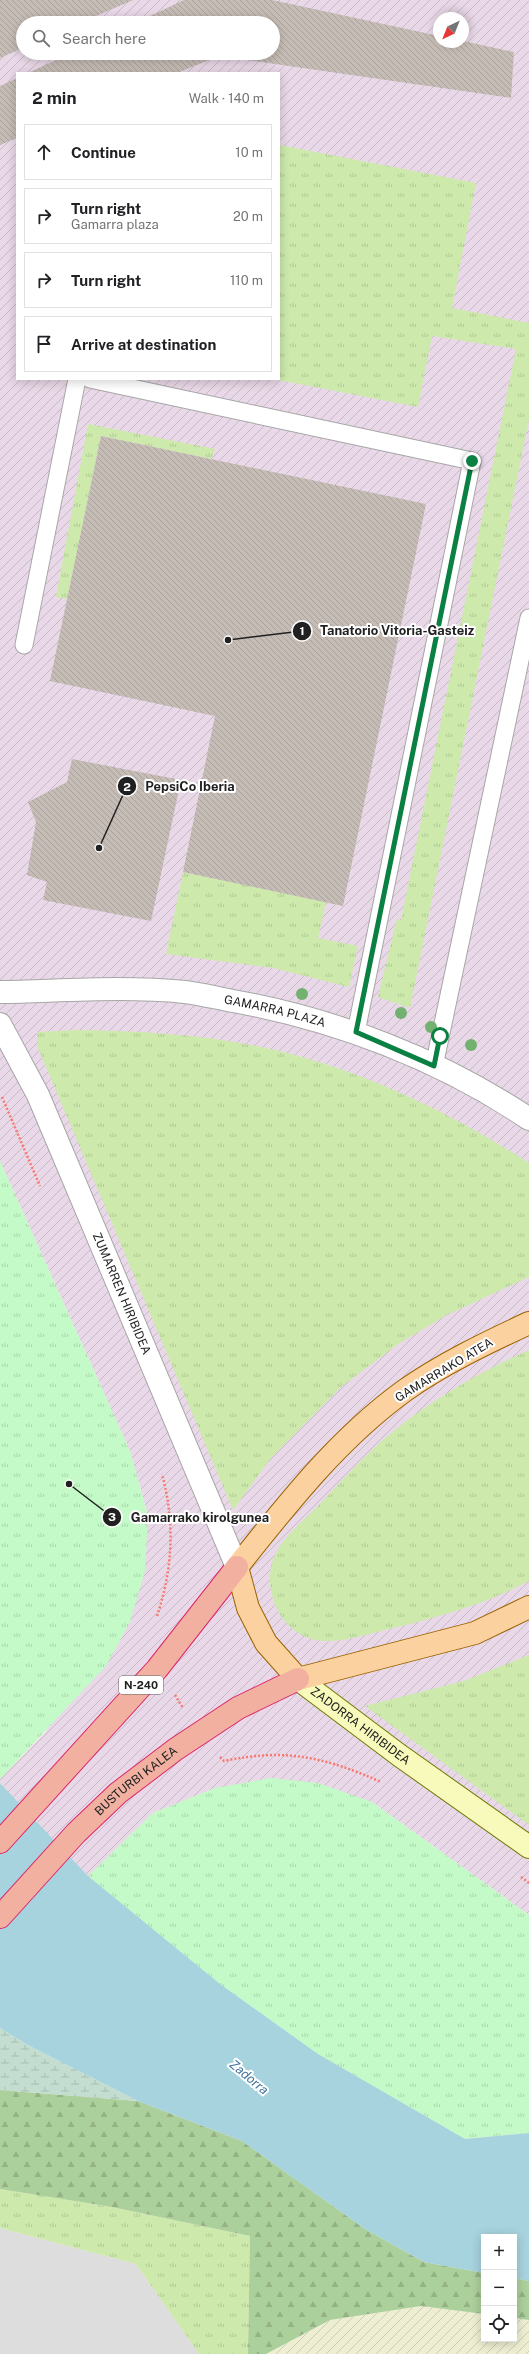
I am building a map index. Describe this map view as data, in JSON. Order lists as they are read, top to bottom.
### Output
{
  "streets": {
    "highway": ["N-240", "BUSTURBI KALEA"],
    "main road": ["GAMARRAKO ATEA", "ZADORRA HIRIBIDEA"],
    "street": ["GAMARRA PLAZA", "ZUMARREN HIRIBIDEA"]
  },
  "crossings": [
    ["ZUMARREN HIRIBIDEA", "GAMARRAKO ATEA"],
    ["ZUMARREN HIRIBIDEA", "N-240"],
    ["ZUMARREN HIRIBIDEA", "ZADORRA HIRIBIDEA"],
    ["GAMARRAKO ATEA", "N-240"],
    ["GAMARRAKO ATEA", "ZADORRA HIRIBIDEA"],
    ["N-240", "ZADORRA HIRIBIDEA"],
    ["ZADORRA HIRIBIDEA", "BUSTURBI KALEA"]
  ],
  "water": ["Zadorra"],
  "places": ["Tanatorio Vitoria-Gasteiz", "PepsiCo Iberia", "Gamarrako kirolgunea"],
  "north": "bottom left",
  "page": {
    "search": "Search here",
    "heading": ["2 min", "Walk · 140 m"],
    "list": [
      ["Continue", "10 m"],
      ["Turn right", "Gamarra plaza", "20 m"],
      ["Turn right", "110 m"],
      "Arrive at destination"
    ],
    "map_buttons": ["+", "−"]
  }
}
